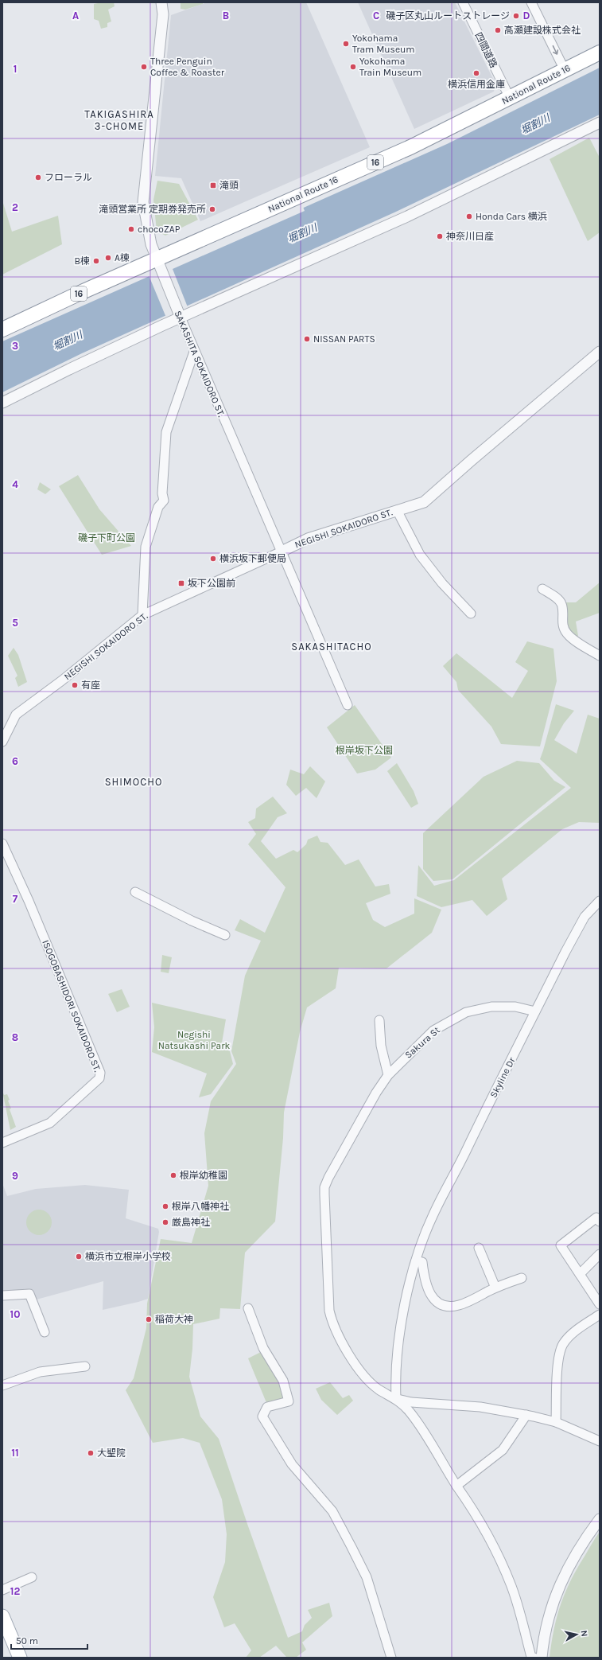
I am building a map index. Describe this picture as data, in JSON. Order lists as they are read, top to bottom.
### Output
{
  "streets": {
    "highway": ["National Route 16", "16"],
    "street": [
      "四間道路",
      "SAKASHITA SOKAIDORO ST.",
      "NEGISHI SOKAIDORO ST.",
      "ISOGOBASHIDORI SOKAIDORO ST.",
      "Sakura St",
      "Skyline Dr"
    ]
  },
  "crossings": [
    ["四間道路", "National Route 16"],
    ["National Route 16", "SAKASHITA SOKAIDORO ST."],
    ["SAKASHITA SOKAIDORO ST.", "NEGISHI SOKAIDORO ST."],
    ["Sakura St", "Skyline Dr"]
  ],
  "districts": ["TAKIGASHIRA 3-CHOME", "SAKASHITACHO", "SHIMOCHO"],
  "water": ["堀割川"],
  "parks": ["磯子下町公園", "根岸坂下公園", "Negishi Natsukashi Park"],
  "places": {
    "other": [
      "磯子区丸山ルートストレージ",
      "高瀬建設株式会社",
      "Yokohama Tram Museum",
      "Three Penguin Coffee & Roaster",
      "Yokohama Train Museum",
      "横浜信用金庫",
      "フローラル",
      "滝頭営業所 定期券発売所",
      "Honda Cars 横浜",
      "chocoZAP",
      "神奈川日産",
      "A棟",
      "B棟",
      "NISSAN PARTS",
      "横浜坂下郵便局",
      "有座",
      "根岸幼稚園",
      "根岸八幡神社",
      "厳島神社",
      "横浜市立根岸小学校",
      "稲荷大神",
      "大聖院"
    ],
    "transit": ["滝頭", "坂下公園前"]
  },
  "scale_bar": "50 m",
  "north": "right",
  "grid": {
    "columns": [
      "A",
      "B",
      "C",
      "D"
    ],
    "rows": [
      "1",
      "2",
      "3",
      "4",
      "5",
      "6",
      "7",
      "8",
      "9",
      "10",
      "11",
      "12"
    ]
  }
}
